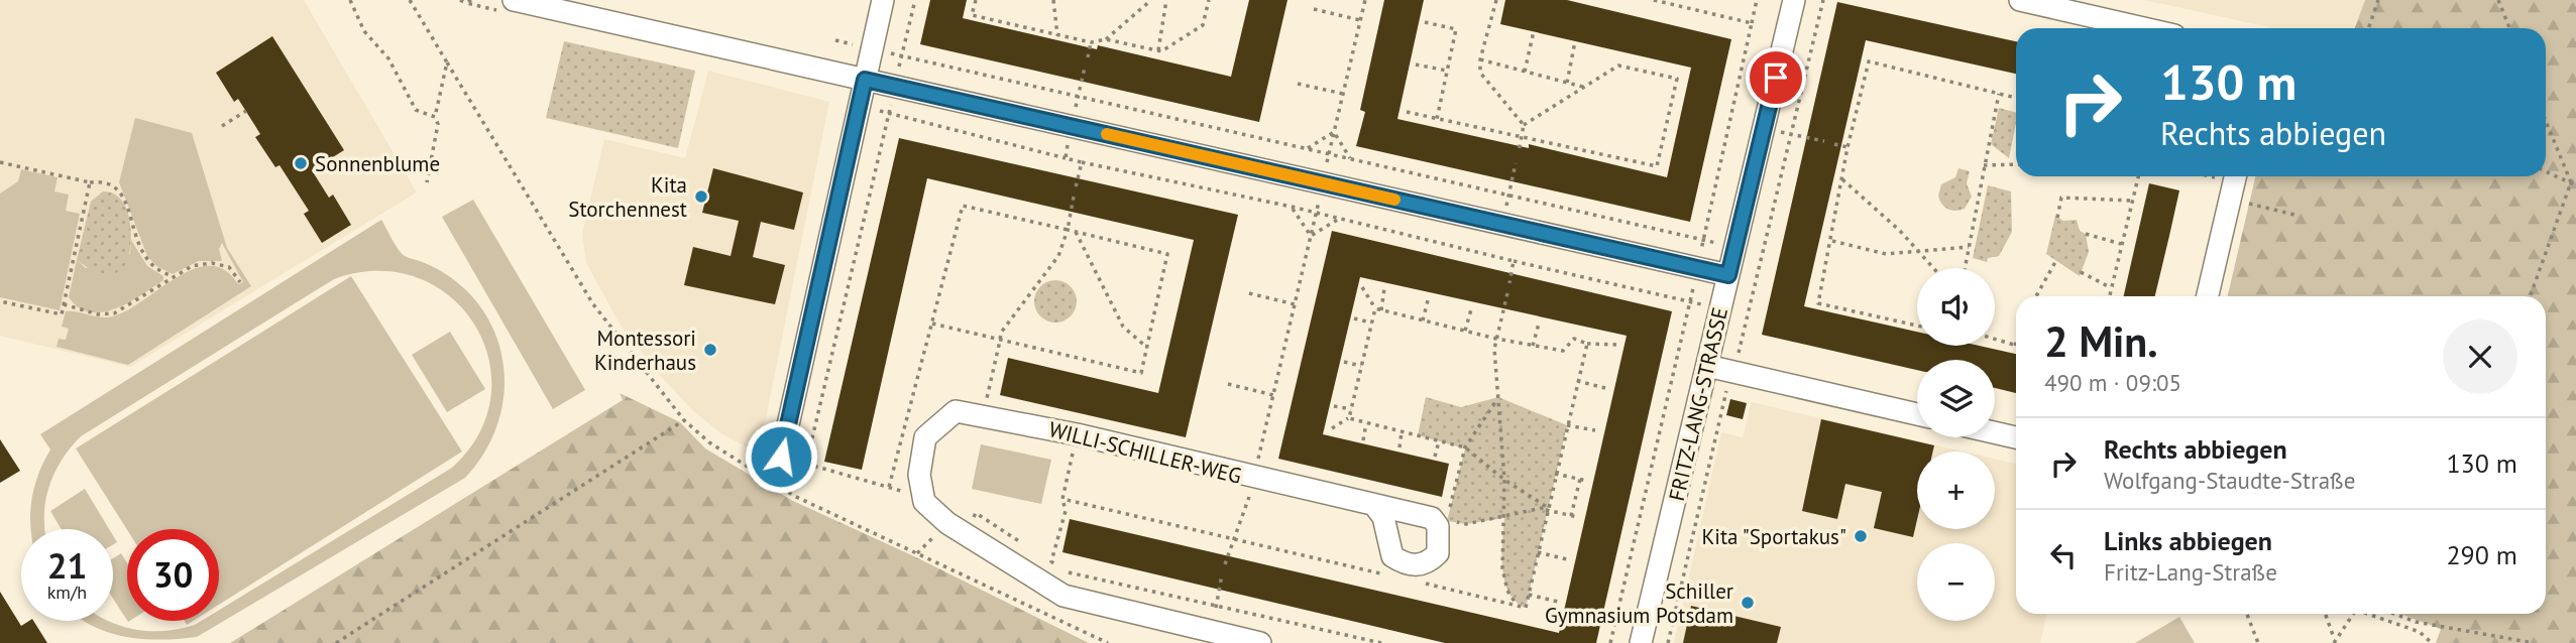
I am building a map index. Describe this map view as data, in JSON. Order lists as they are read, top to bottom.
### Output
{
  "streets": {
    "street": ["FRITZ-LANG-STRASSE", "WILLI-SCHILLER-WEG"]
  },
  "places": [
    "Sonnenblume",
    "Kita Storchennest",
    "Montessori Kinderhaus",
    "Kita \"Sportakus\"",
    "Schiller Gymnasium Potsdam"
  ],
  "page": {
    "turn": ["130 m", "Rechts abbiegen"],
    "map_buttons": ["+", "−"],
    "heading": ["2 Min.", "490 m · 09:05"],
    "list": [
      {
        "name": "Rechts abbiegen",
        "note": "Wolfgang-Staudte-Straße",
        "value": "130 m"
      },
      {
        "name": "Links abbiegen",
        "note": "Fritz-Lang-Straße",
        "value": "290 m"
      }
    ],
    "speed": "21 km/h",
    "limit": "30"
  }
}
